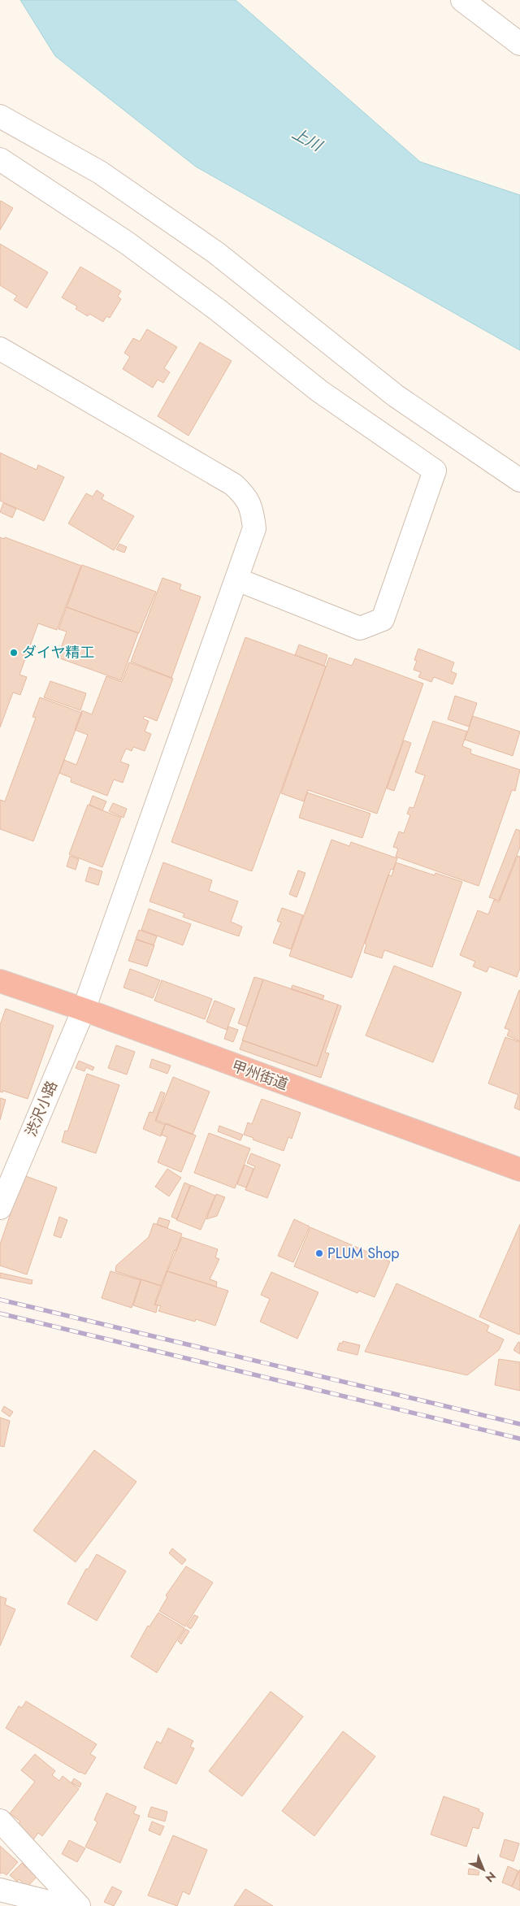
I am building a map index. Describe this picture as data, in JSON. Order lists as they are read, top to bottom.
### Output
{
  "streets": {
    "highway": ["甲州街道"],
    "street": ["渋沢小路"]
  },
  "crossings": [
    ["甲州街道", "渋沢小路"]
  ],
  "water": ["上川"],
  "places": ["ダイヤ精工", "PLUM Shop"],
  "north": "bottom right"
}
